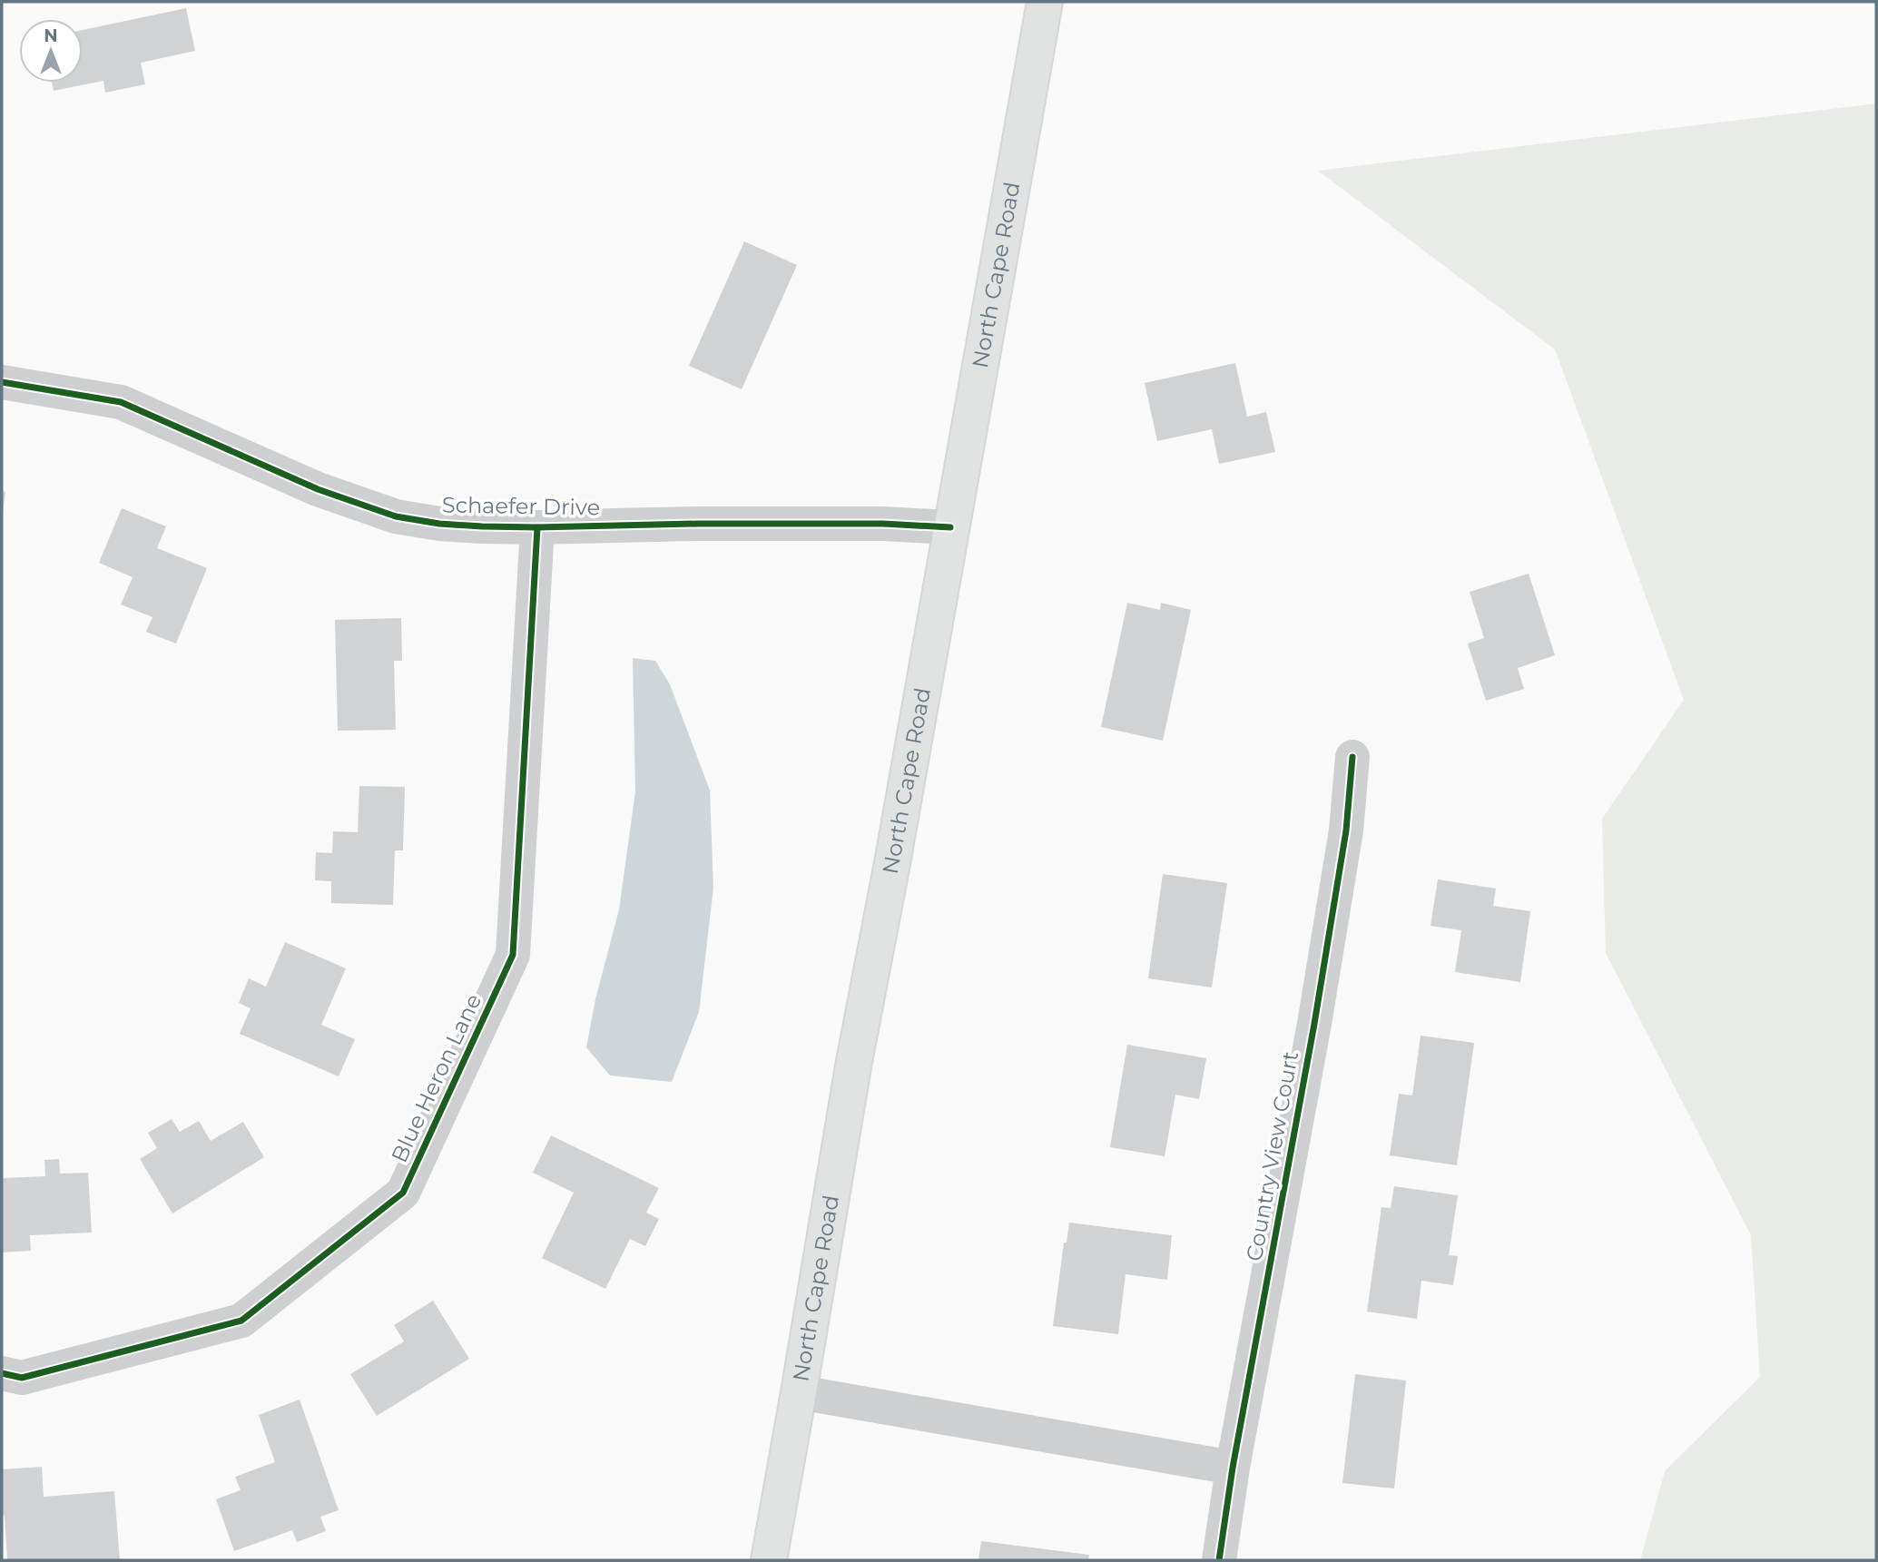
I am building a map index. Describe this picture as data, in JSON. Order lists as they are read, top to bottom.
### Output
{
  "streets": {
    "main road": ["North Cape Road"],
    "street": ["Schaefer Drive", "Blue Heron Lane", "Country View Court"]
  },
  "crossings": [
    ["North Cape Road", "Schaefer Drive"],
    ["Schaefer Drive", "Blue Heron Lane"]
  ],
  "north": "top"
}
